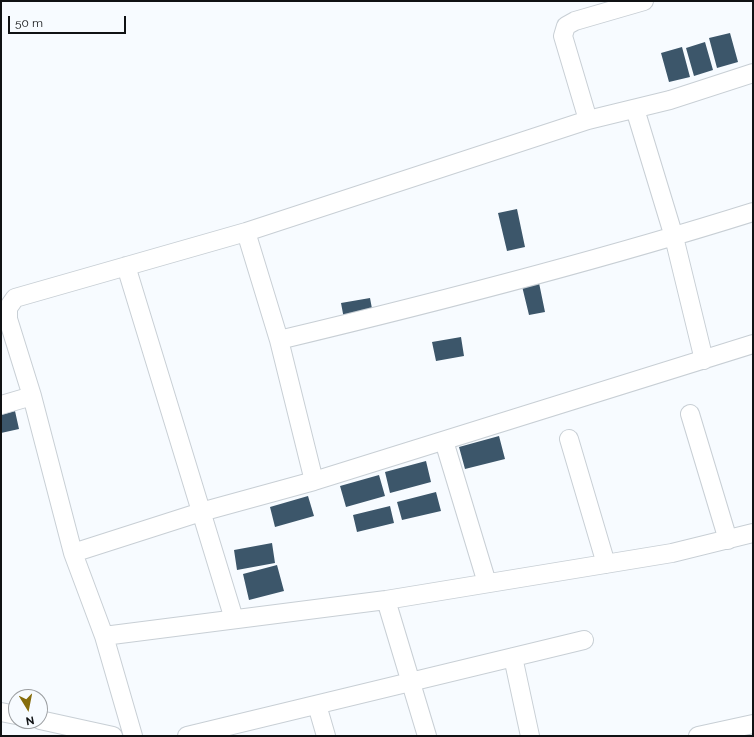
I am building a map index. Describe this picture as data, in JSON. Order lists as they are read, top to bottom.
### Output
{
  "scale_bar": "50 m",
  "north": "bottom"
}
